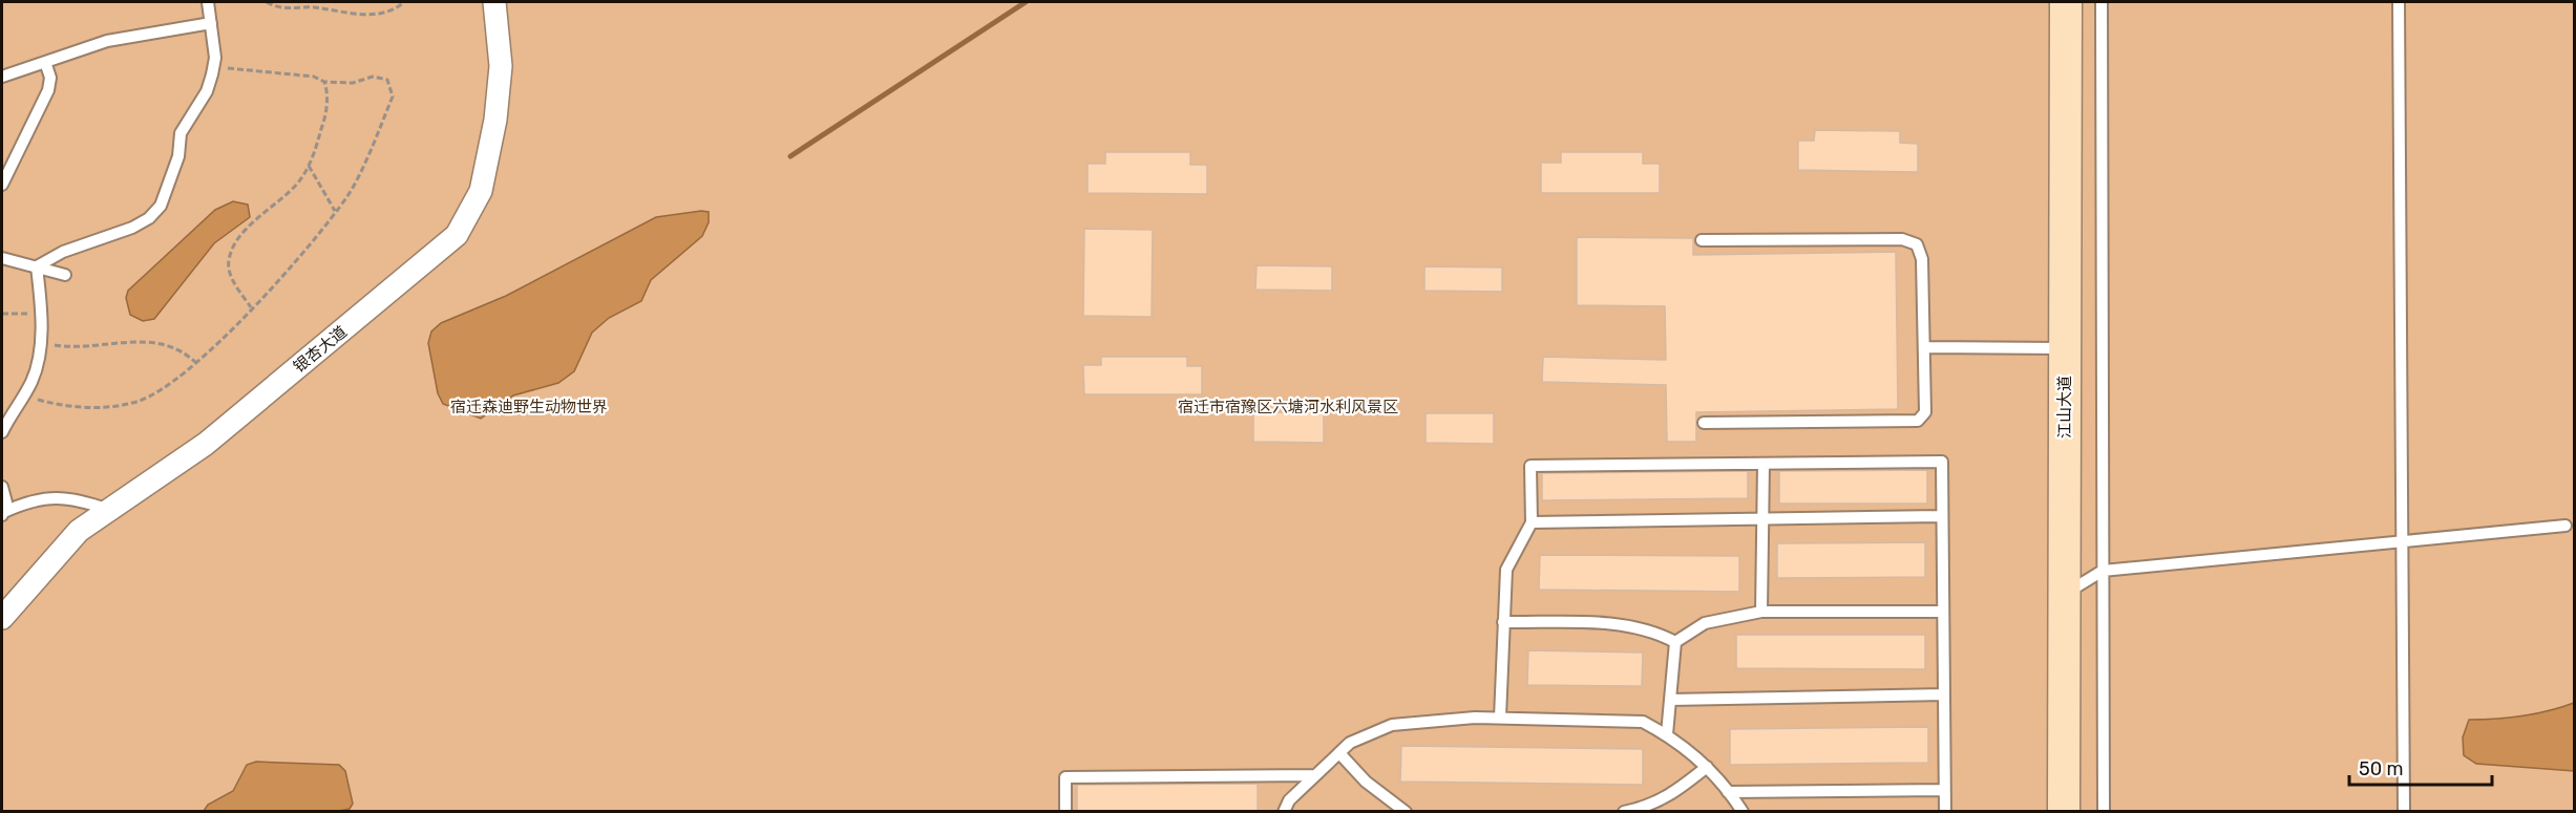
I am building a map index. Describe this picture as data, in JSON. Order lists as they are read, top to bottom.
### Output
{
  "streets": {
    "main road": ["江山大道"],
    "street": ["银杏大道"]
  },
  "parks": ["宿迁森迪野生动物世界", "宿迁市宿豫区六塘河水利风景区"],
  "scale_bar": "50 m"
}
